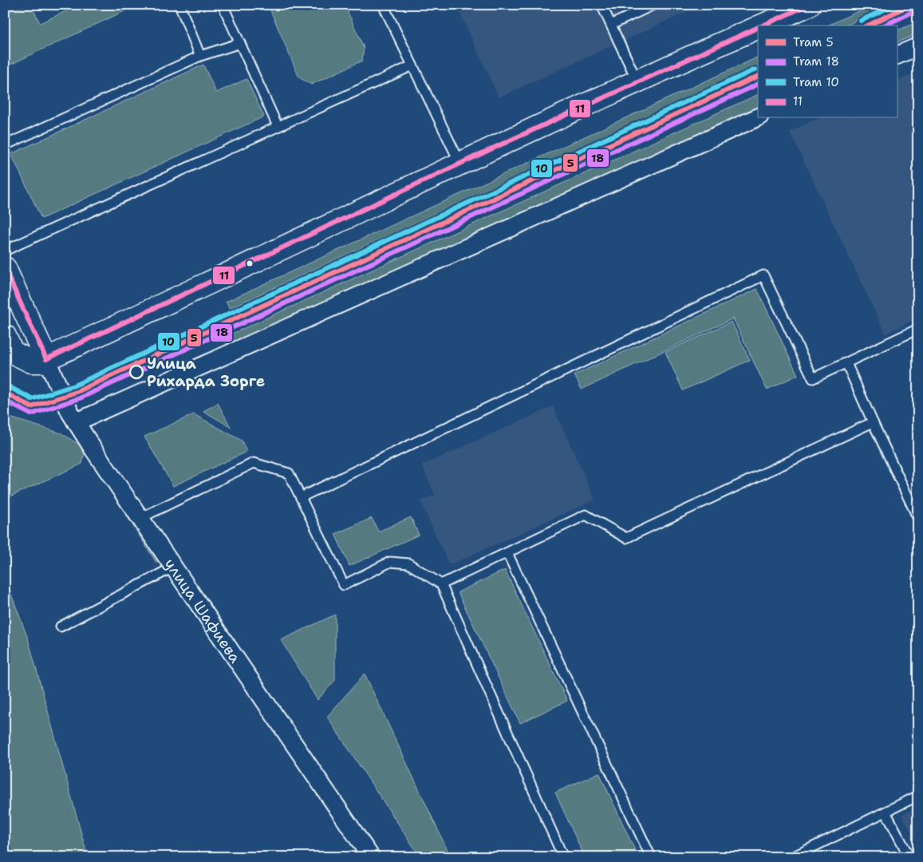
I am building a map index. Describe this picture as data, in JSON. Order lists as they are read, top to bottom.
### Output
{
  "streets": {
    "street": ["улица Шафиева"]
  },
  "places": ["Улица Рихарда Зорге"],
  "lines": [
    "tram line 5",
    "tram line 10",
    "transit line 11",
    "tram line 18"
  ],
  "legend": [
    "Tram 5",
    "Tram 18",
    "Tram 10",
    "11"
  ]
}
